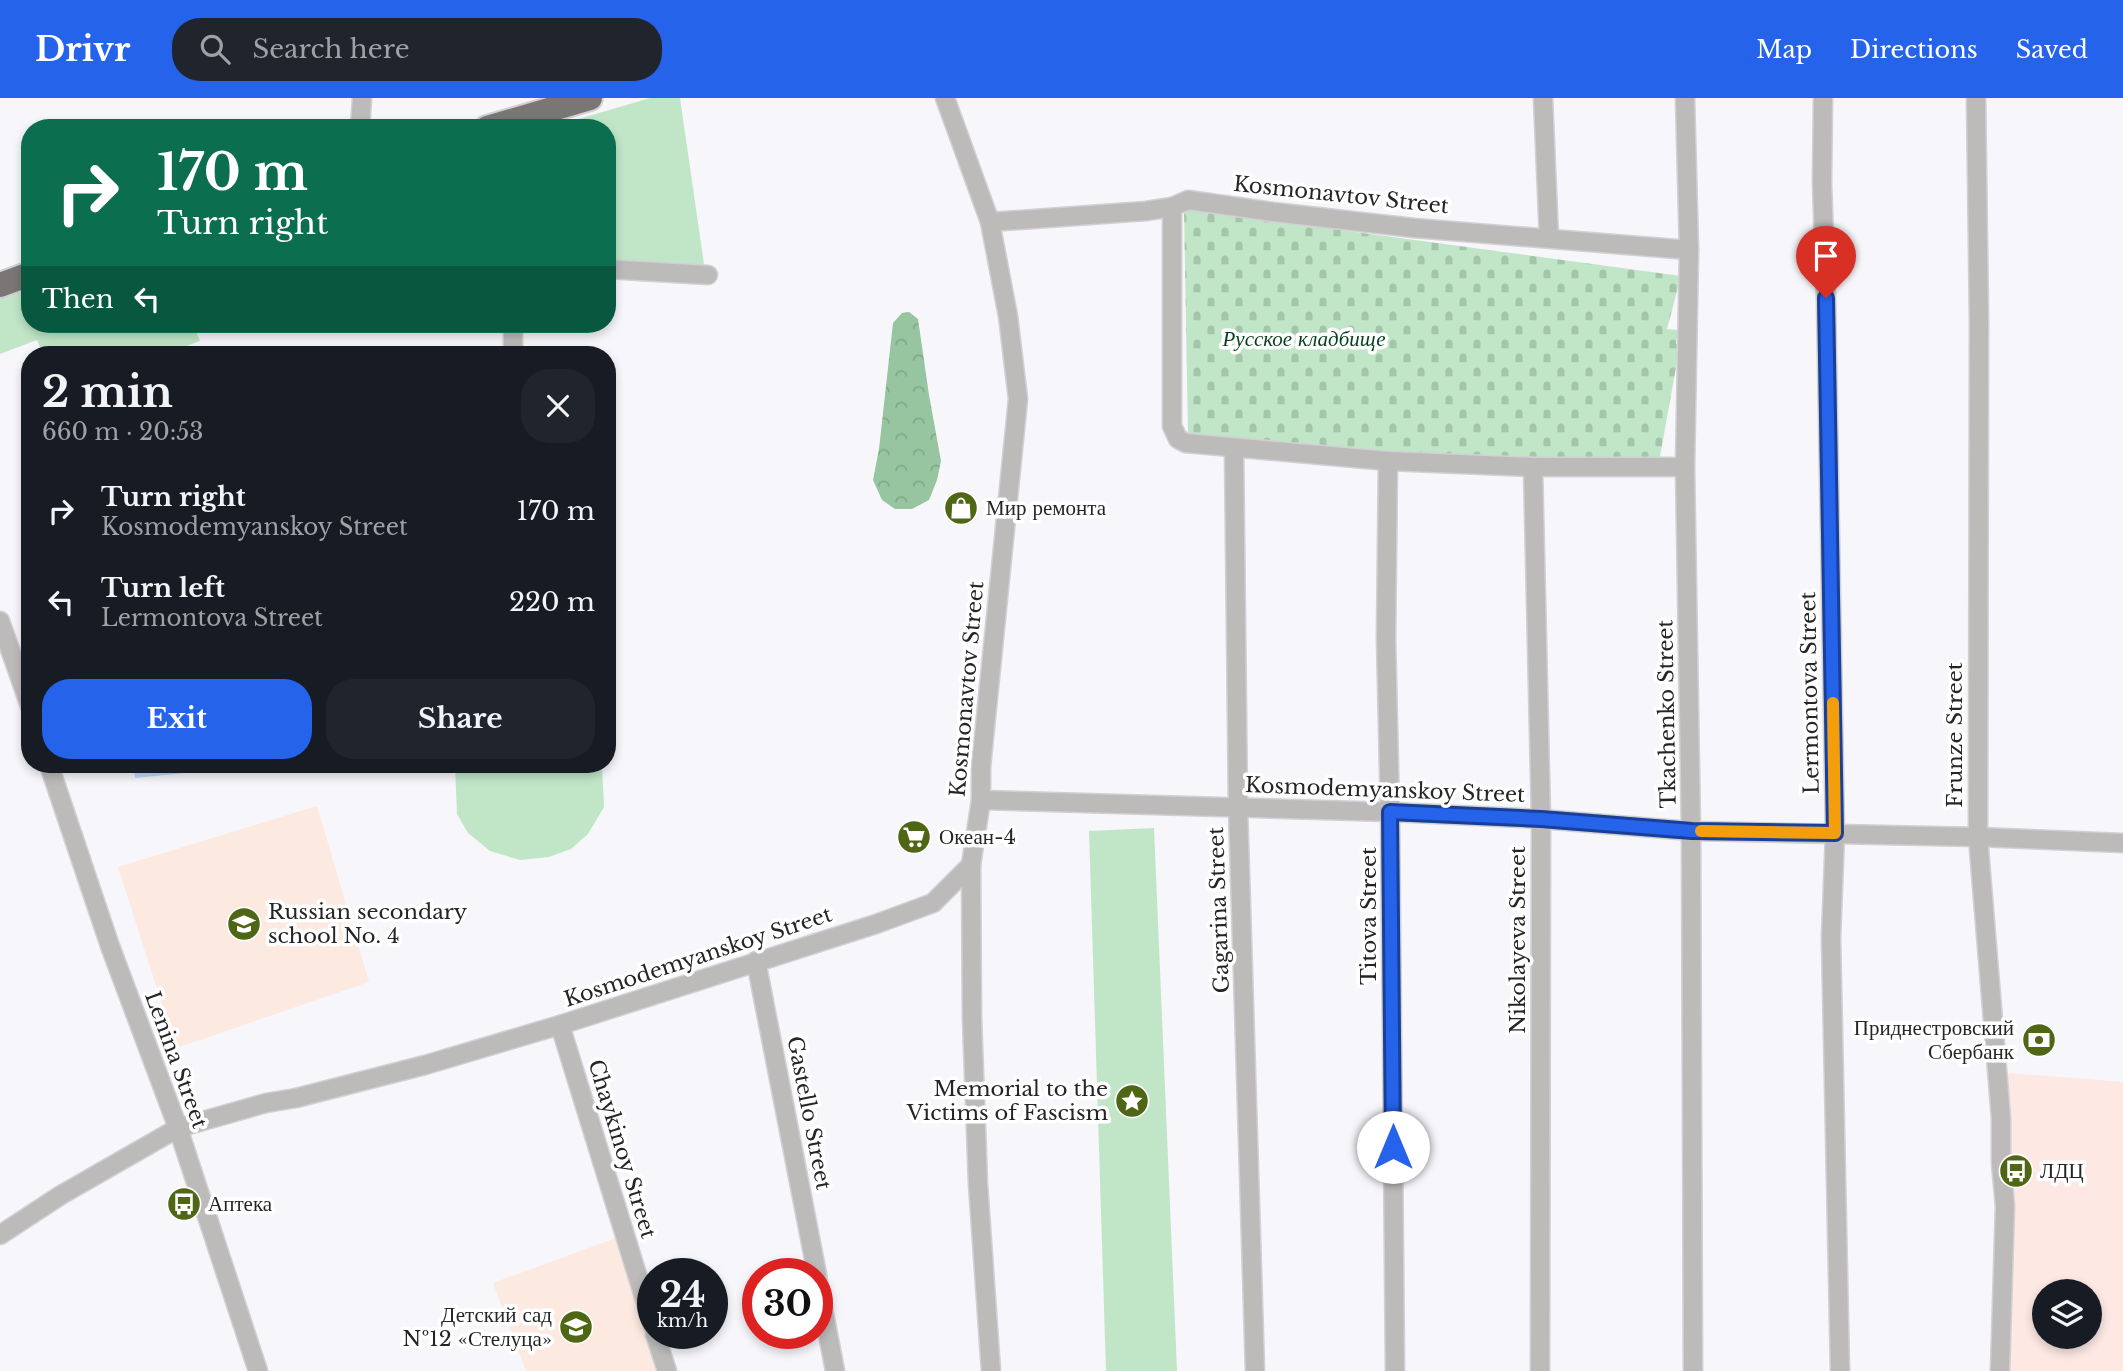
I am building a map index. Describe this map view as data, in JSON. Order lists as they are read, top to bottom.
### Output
{
  "streets": {
    "street": [
      "Kosmonavtov Street",
      "Lermontova Street",
      "Tkachenko Street",
      "Frunze Street",
      "Kosmodemyanskoy Street",
      "Gagarina Street",
      "Titova Street",
      "Nikolayeva Street",
      "Lenina Street",
      "Gastello Street",
      "Chaykinoy Street"
    ]
  },
  "crossings": [
    ["Kosmonavtov Street", "Tkachenko Street"],
    ["Kosmonavtov Street", "Kosmodemyanskoy Street"],
    ["Lermontova Street", "Kosmodemyanskoy Street"],
    ["Tkachenko Street", "Kosmodemyanskoy Street"],
    ["Frunze Street", "Kosmodemyanskoy Street"],
    ["Kosmodemyanskoy Street", "Gagarina Street"],
    ["Kosmodemyanskoy Street", "Titova Street"],
    ["Kosmodemyanskoy Street", "Nikolayeva Street"],
    ["Kosmodemyanskoy Street", "Lenina Street"],
    ["Kosmodemyanskoy Street", "Gastello Street"],
    ["Kosmodemyanskoy Street", "Chaykinoy Street"]
  ],
  "parks": ["Русское кладбище"],
  "places": {
    "shop": ["Мир ремонта"],
    "supermarket": ["Океан-4"],
    "school or university": ["Russian secondary school No. 4", "Детский сад №12 «Стелуца»"],
    "bank": ["Приднестровский Сбербанк"],
    "place": ["Memorial to the Victims of Fascism"],
    "bus stop": ["ЛДЦ", "Аптека"]
  },
  "page": {
    "header": "Drivr",
    "search": "Search here",
    "nav": ["Map", "Directions", "Saved"],
    "turn": ["170 m", "Turn right"],
    "then": "Then",
    "heading": ["2 min", "660 m · 20:53"],
    "list": [
      {
        "name": "Turn right",
        "note": "Kosmodemyanskoy Street",
        "value": "170 m"
      },
      {
        "name": "Turn left",
        "note": "Lermontova Street",
        "value": "220 m"
      }
    ],
    "buttons": ["Exit", "Share"],
    "speed": "24 km/h",
    "limit": "30"
  }
}
